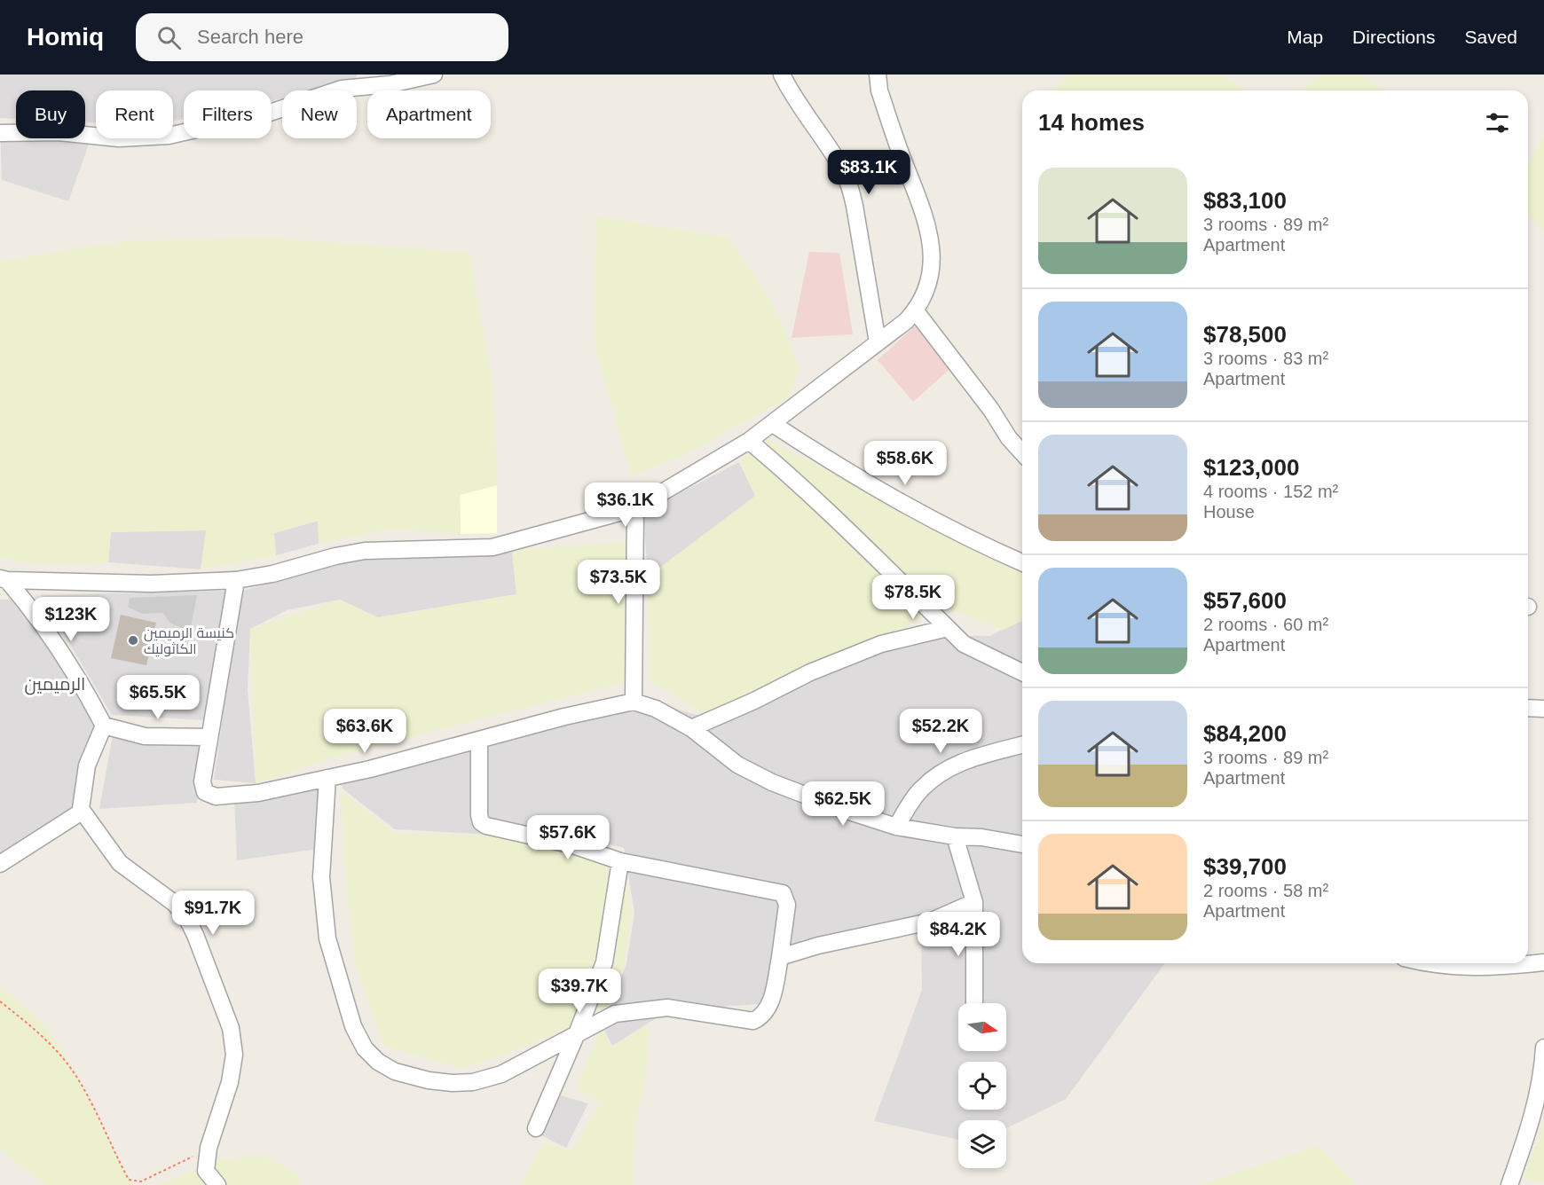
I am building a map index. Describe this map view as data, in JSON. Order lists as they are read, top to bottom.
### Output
{
  "districts": ["الرميمين"],
  "places": ["كنيسة الرميمين الكاثوليك"],
  "north": "right",
  "page": {
    "header": "Homiq",
    "search": "Search here",
    "nav": ["Map", "Directions", "Saved"],
    "chip": [
      "Buy",
      "Rent",
      "Filters",
      "New",
      "Apartment"
    ],
    "heading": "14 homes",
    "price": [
      "$83.1K",
      "$58.6K",
      "$36.1K",
      "$73.5K",
      "$78.5K",
      "$123K",
      "$65.5K",
      "$63.6K",
      "$52.2K",
      "$62.5K",
      "$57.6K",
      "$91.7K",
      "$84.2K",
      "$39.7K"
    ],
    "list": [
      {
        "name": "$83,100",
        "note": "3 rooms · 89 m² · Apartment"
      },
      {
        "name": "$78,500",
        "note": "3 rooms · 83 m² · Apartment"
      },
      {
        "name": "$123,000",
        "note": "4 rooms · 152 m² · House"
      },
      {
        "name": "$57,600",
        "note": "2 rooms · 60 m² · Apartment"
      },
      {
        "name": "$84,200",
        "note": "3 rooms · 89 m² · Apartment"
      },
      {
        "name": "$39,700",
        "note": "2 rooms · 58 m² · Apartment"
      }
    ]
  }
}
